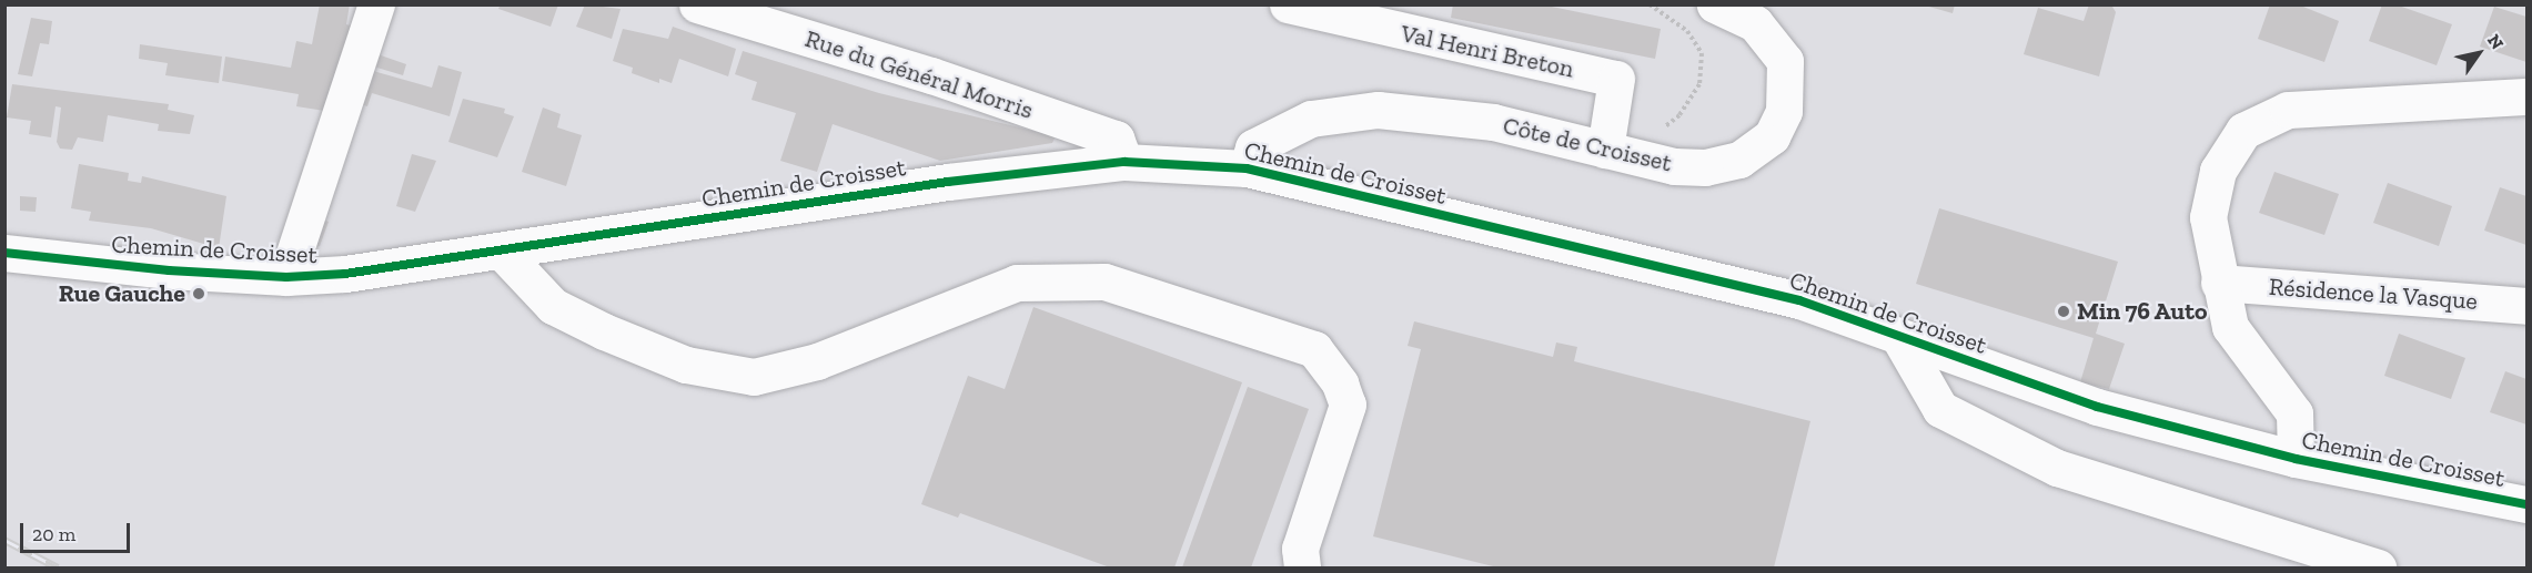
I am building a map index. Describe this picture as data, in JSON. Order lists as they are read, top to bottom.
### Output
{
  "streets": {
    "street": [
      "Val Henri Breton",
      "Rue du Général Morris",
      "Côte de Croisset",
      "Chemin de Croisset",
      "Résidence la Vasque"
    ]
  },
  "crossings": [
    ["Val Henri Breton", "Côte de Croisset"],
    ["Rue du Général Morris", "Chemin de Croisset"],
    ["Côte de Croisset", "Chemin de Croisset"]
  ],
  "places": ["Rue Gauche", "Min 76 Auto"],
  "scale_bar": "20 m",
  "north": "top right"
}
